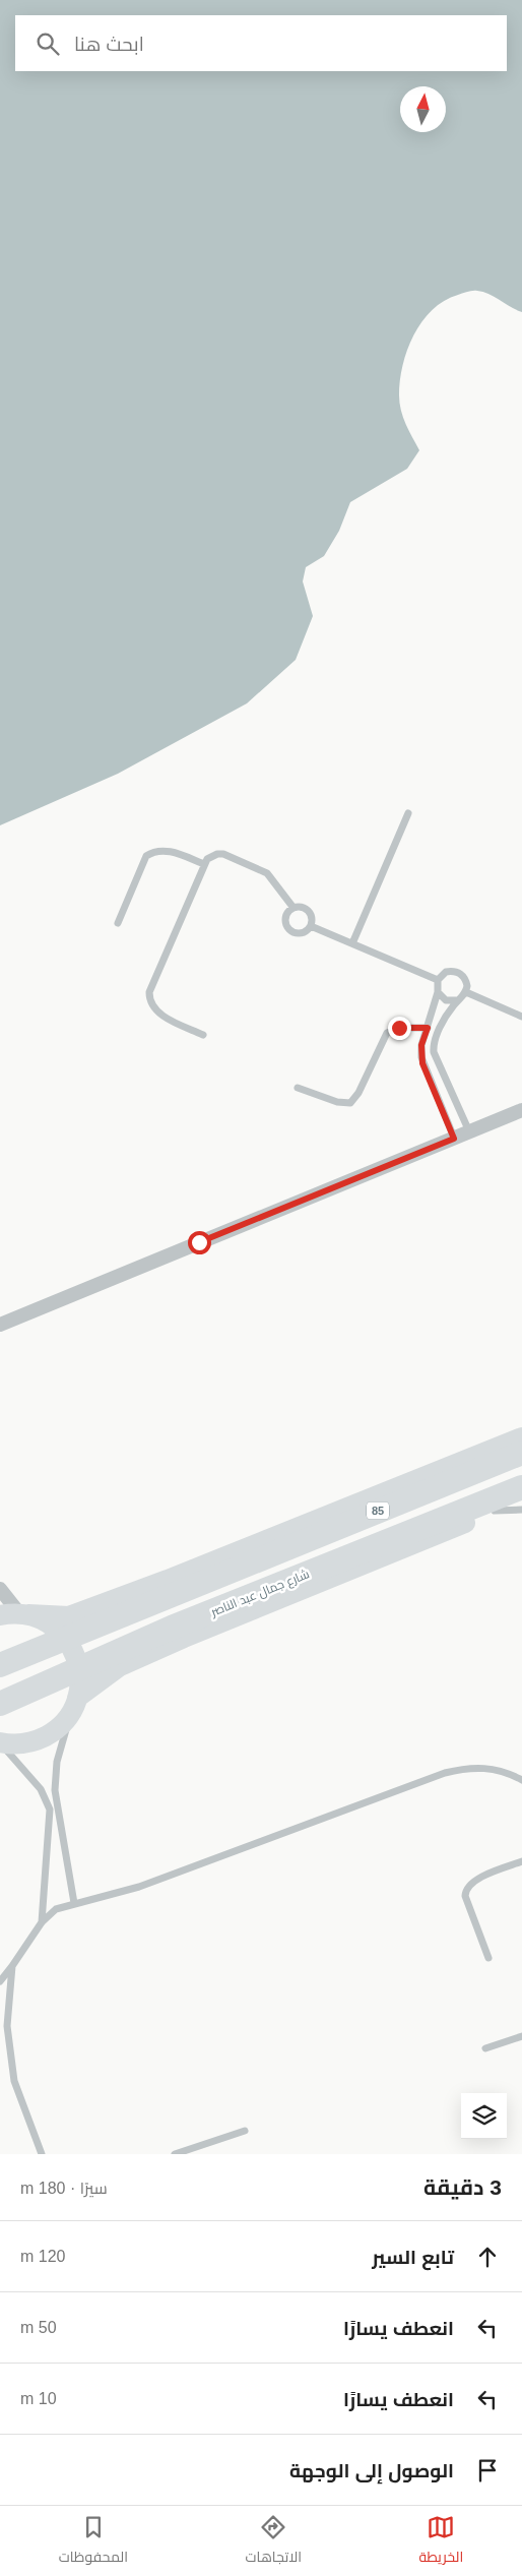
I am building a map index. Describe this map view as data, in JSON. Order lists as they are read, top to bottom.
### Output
{
  "streets": {
    "highway": ["85", "شارع جمال عبد الناصر"]
  },
  "north": "top",
  "page": {
    "search": "ابحث هنا",
    "heading": ["3 دقيقة", "سيرًا · 180 m"],
    "list": [
      ["تابع السير", "120 m"],
      ["انعطف يسارًا", "50 m"],
      ["انعطف يسارًا", "10 m"],
      "الوصول إلى الوجهة"
    ],
    "nav": ["الخريطة", "الاتجاهات", "المحفوظات"]
  }
}
